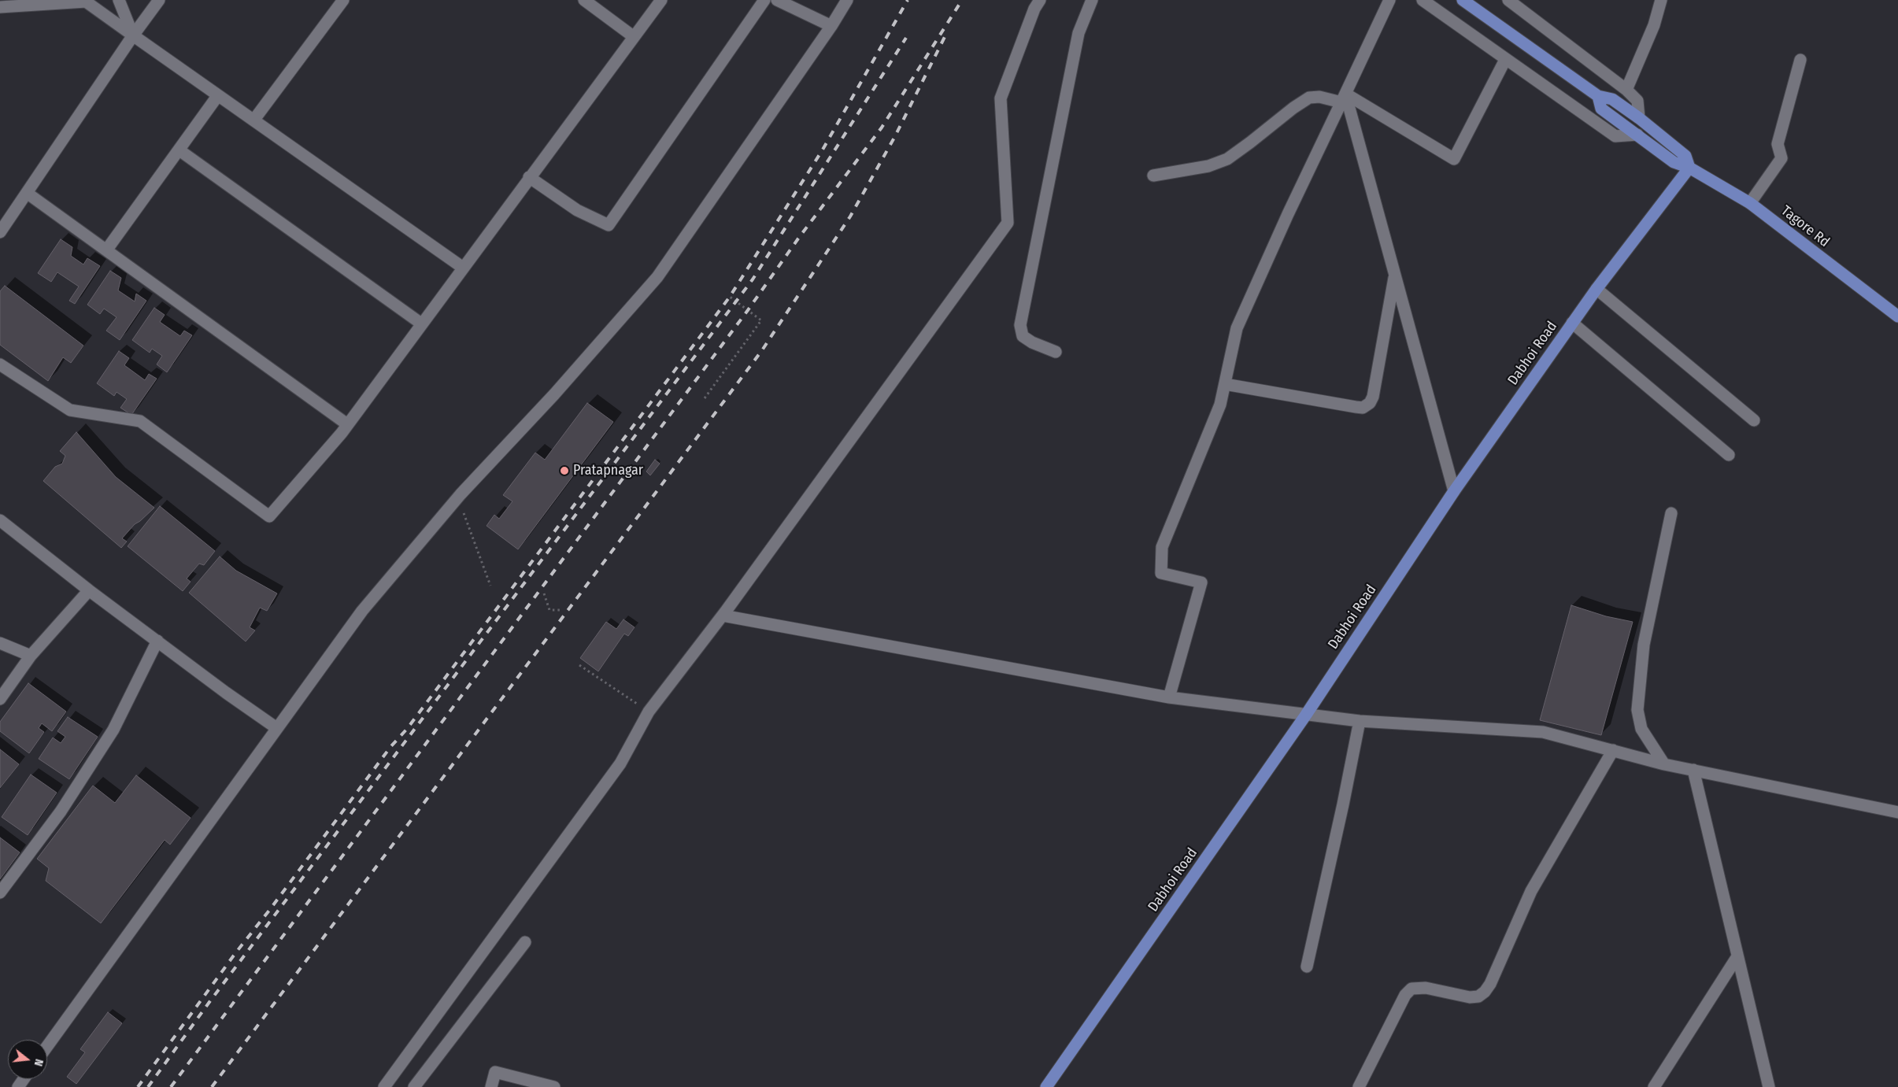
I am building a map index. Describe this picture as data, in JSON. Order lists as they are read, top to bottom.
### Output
{
  "streets": {
    "main road": ["Tagore Rd", "Dabhoi Road"]
  },
  "crossings": [
    ["Tagore Rd", "Dabhoi Road"]
  ],
  "places": ["Pratapnagar"],
  "north": "right"
}
